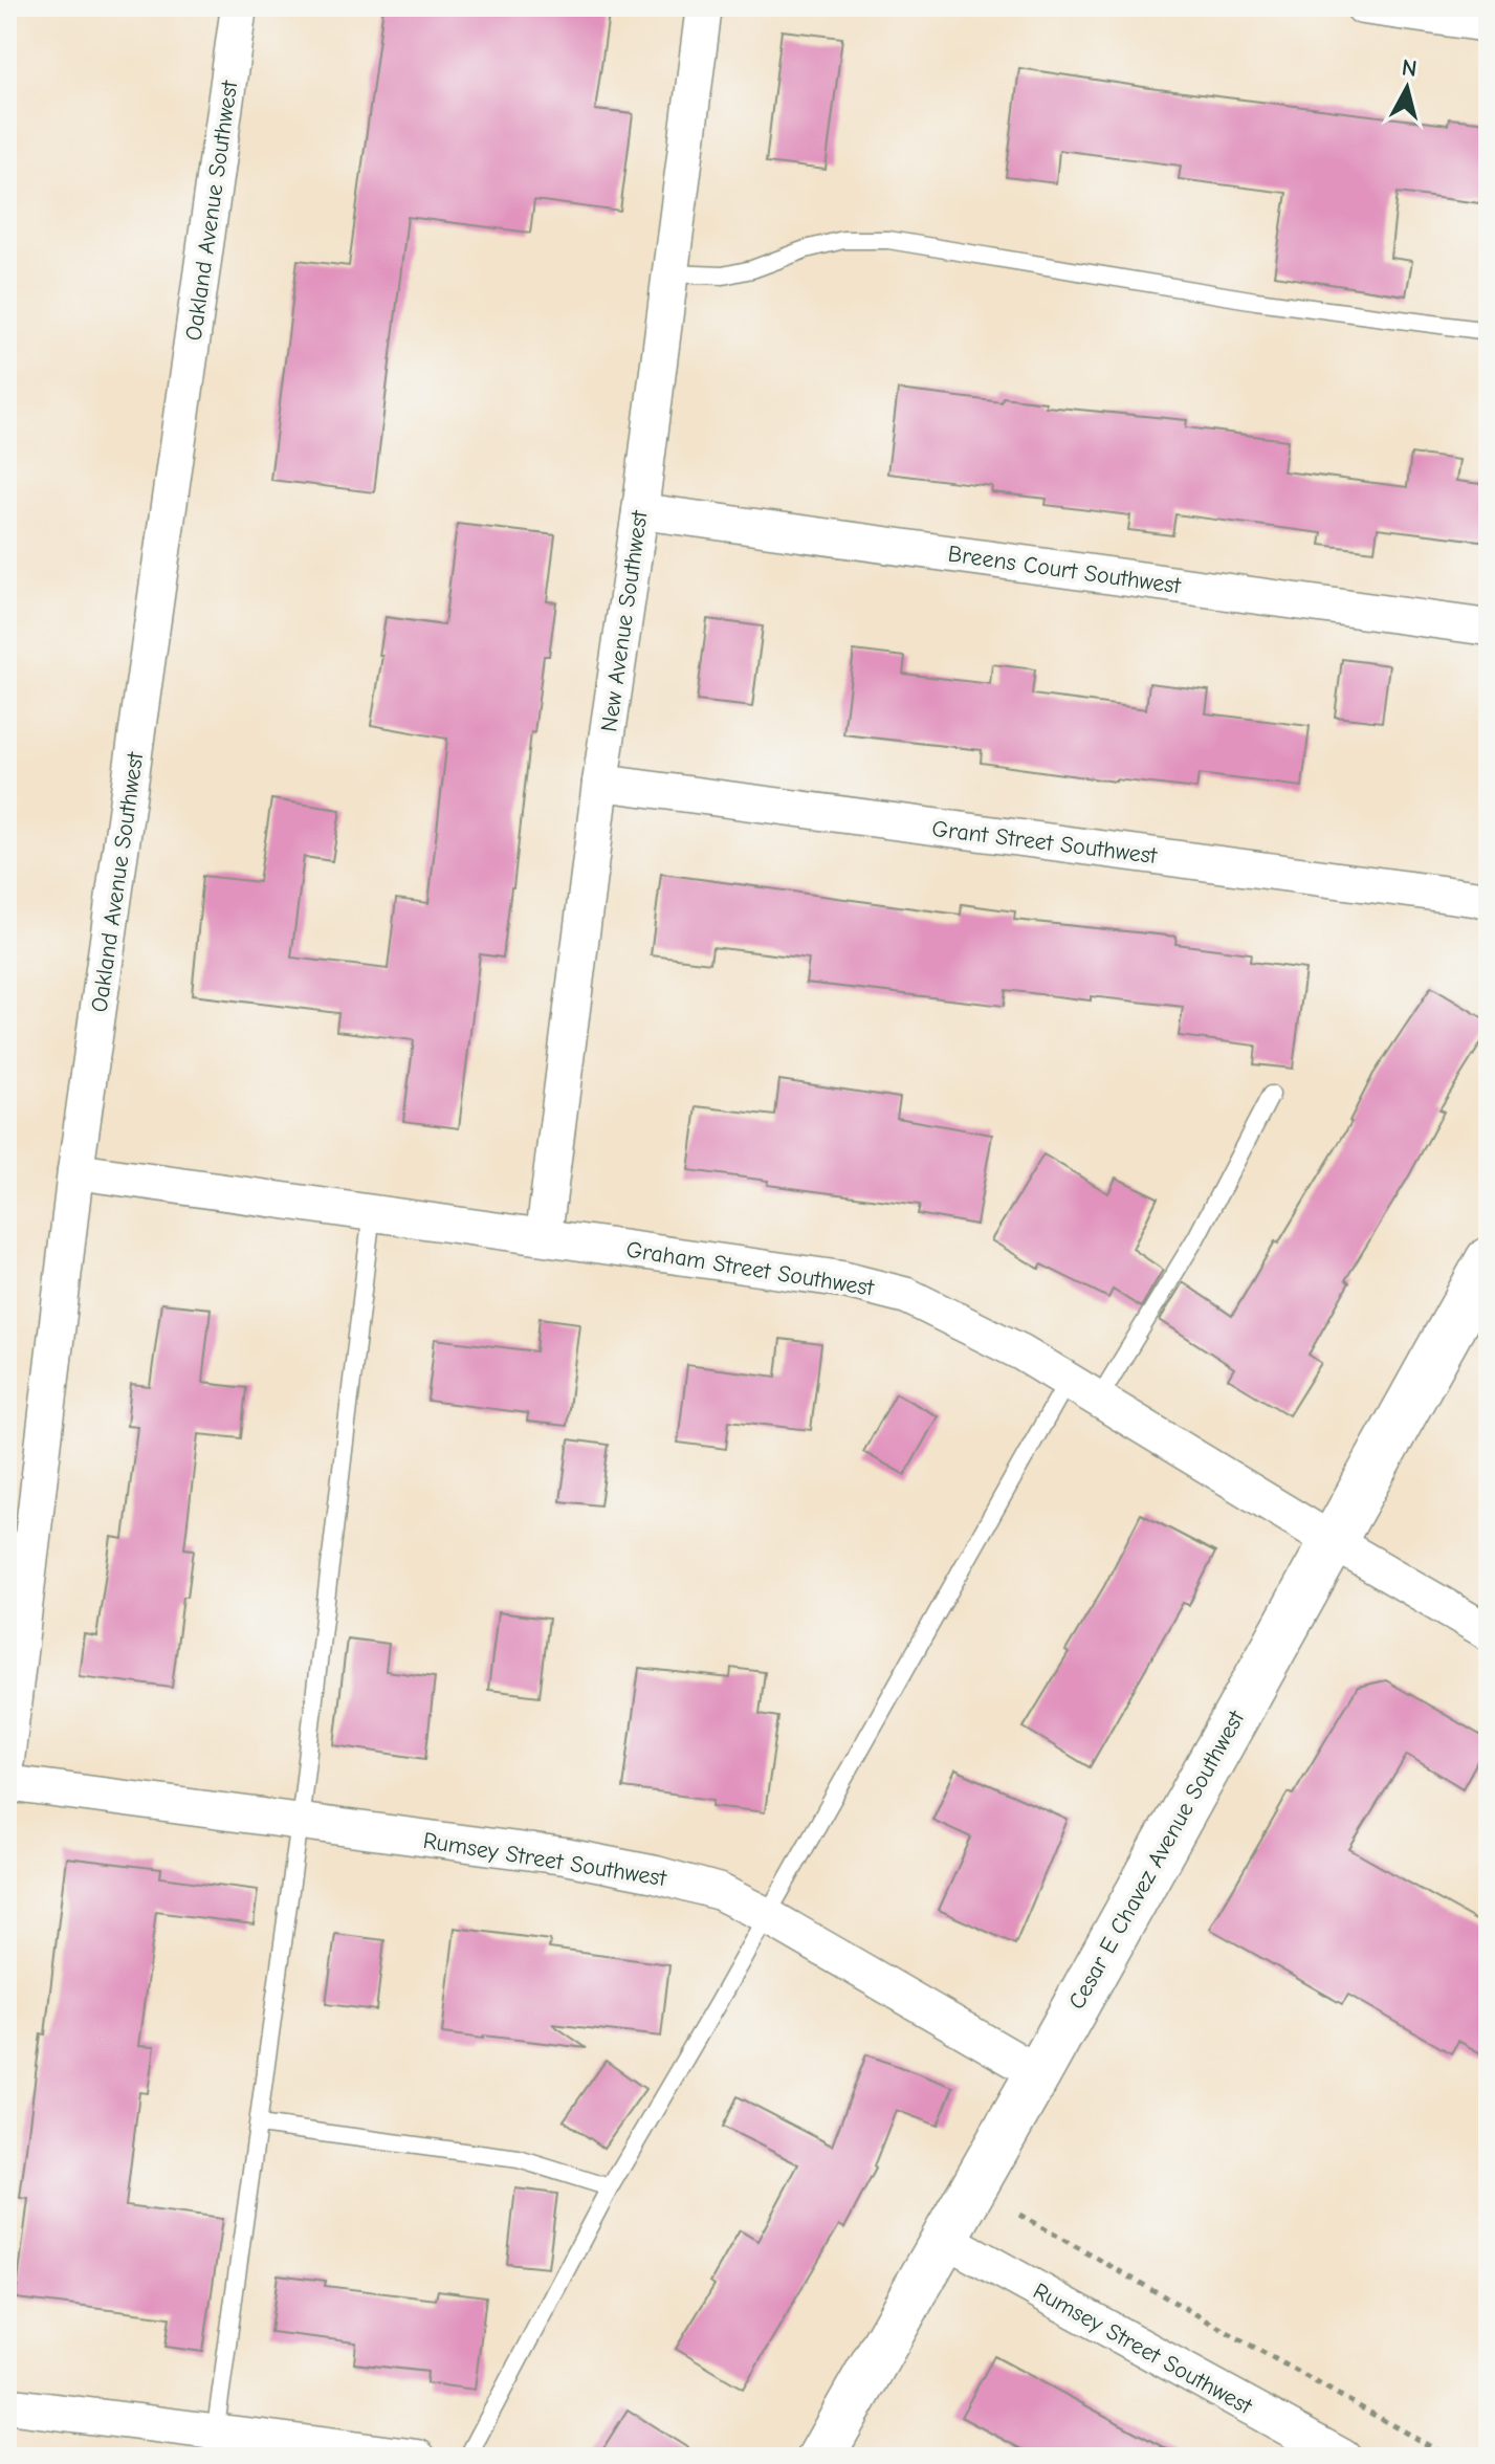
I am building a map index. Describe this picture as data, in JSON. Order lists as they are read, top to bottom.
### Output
{
  "streets": {
    "main road": ["Cesar E Chavez Avenue Southwest"],
    "street": [
      "Oakland Avenue Southwest",
      "Breens Court Southwest",
      "New Avenue Southwest",
      "Grant Street Southwest",
      "Graham Street Southwest",
      "Rumsey Street Southwest"
    ]
  },
  "crossings": [
    ["Oakland Avenue Southwest", "Graham Street Southwest"],
    ["Breens Court Southwest", "New Avenue Southwest"],
    ["New Avenue Southwest", "Grant Street Southwest"],
    ["New Avenue Southwest", "Graham Street Southwest"],
    ["Graham Street Southwest", "Cesar E Chavez Avenue Southwest"],
    ["Rumsey Street Southwest", "Cesar E Chavez Avenue Southwest"]
  ],
  "north": "top"
}
